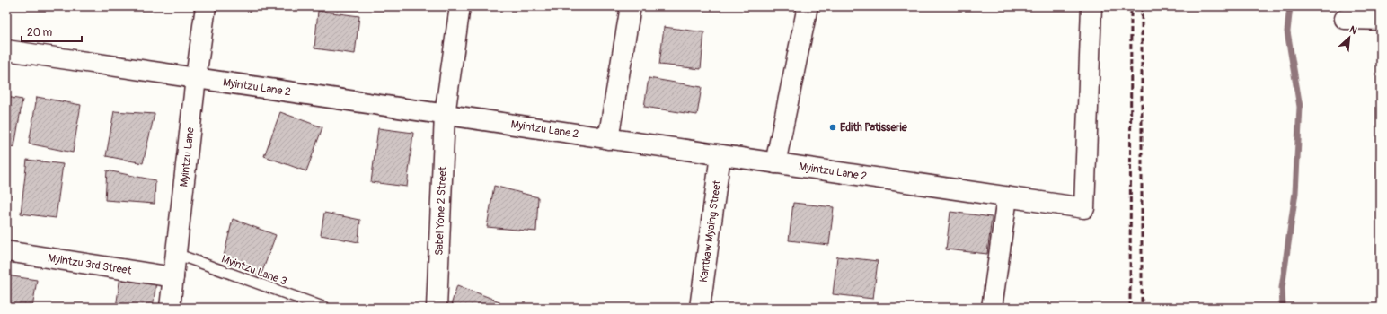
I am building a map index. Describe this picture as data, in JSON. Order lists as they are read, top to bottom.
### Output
{
  "streets": {
    "street": [
      "Myintzu Lane 2",
      "Myintzu Lane",
      "Sabel Yone 2 Street",
      "Kantkaw Myaing Street",
      "Myintzu 3rd Street"
    ],
    "lane": ["Myintzu Lane 3"]
  },
  "crossings": [
    ["Myintzu Lane 2", "Myintzu Lane"],
    ["Myintzu Lane 2", "Sabel Yone 2 Street"],
    ["Myintzu Lane 2", "Kantkaw Myaing Street"],
    ["Myintzu Lane", "Myintzu 3rd Street"],
    ["Myintzu Lane", "Myintzu Lane 3"]
  ],
  "places": ["Edith Patisserie"],
  "scale_bar": "20 m",
  "north": "top right"
}
